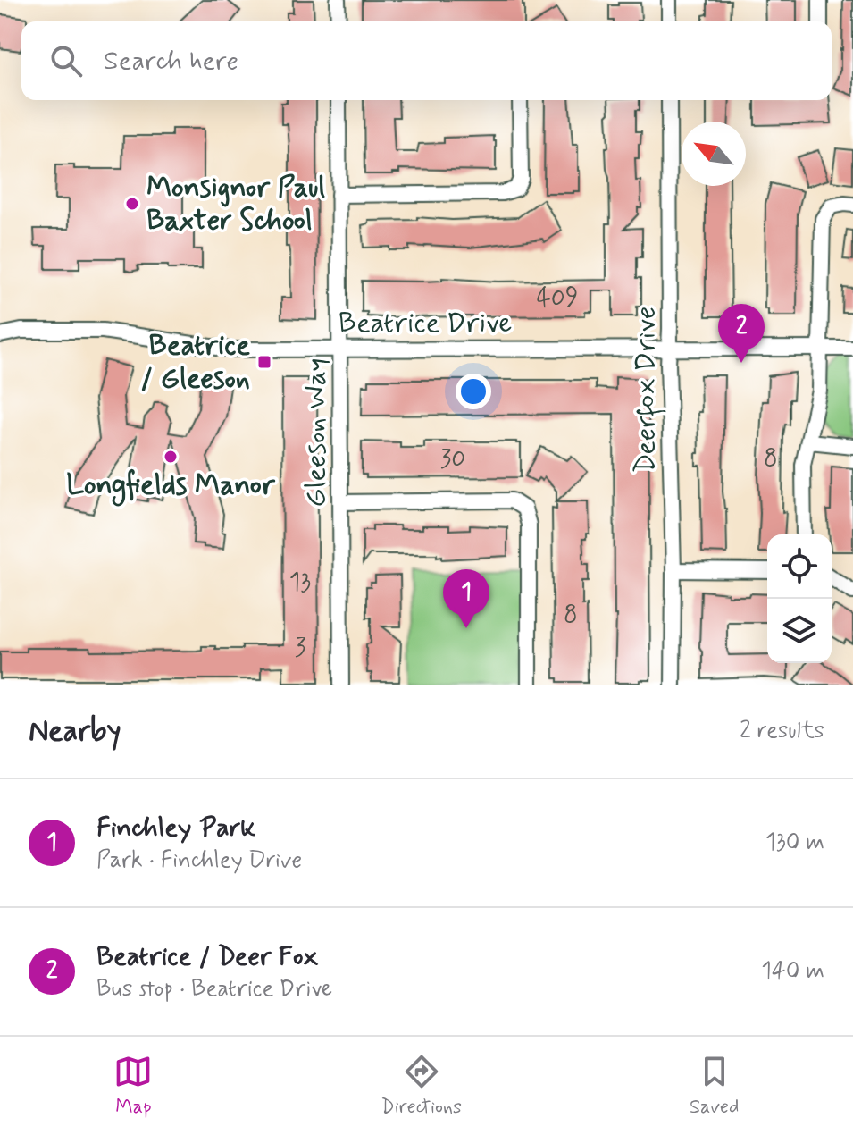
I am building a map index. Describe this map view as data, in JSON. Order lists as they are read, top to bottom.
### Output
{
  "streets": {
    "street": ["Beatrice Drive", "Deerfox Drive", "Gleeson Way"]
  },
  "crossings": [
    ["Beatrice Drive", "Deerfox Drive"],
    ["Beatrice Drive", "Gleeson Way"]
  ],
  "places": {
    "other": ["Monsignor Paul Baxter School", "Longfields Manor"],
    "transit": ["Beatrice / Gleeson"]
  },
  "house_numbers": [
    "409",
    "8",
    "30",
    "13",
    "8",
    "3"
  ],
  "north": "top left",
  "page": {
    "search": "Search here",
    "pins": ["2", "1"],
    "heading": ["Nearby", "2 results"],
    "list": [
      {
        "mark": "1",
        "name": "Finchley Park",
        "note": "Park · Finchley Drive",
        "value": "130 m"
      },
      {
        "mark": "2",
        "name": "Beatrice / Deer Fox",
        "note": "Bus stop · Beatrice Drive",
        "value": "140 m"
      }
    ],
    "nav": ["Map", "Directions", "Saved"]
  }
}
